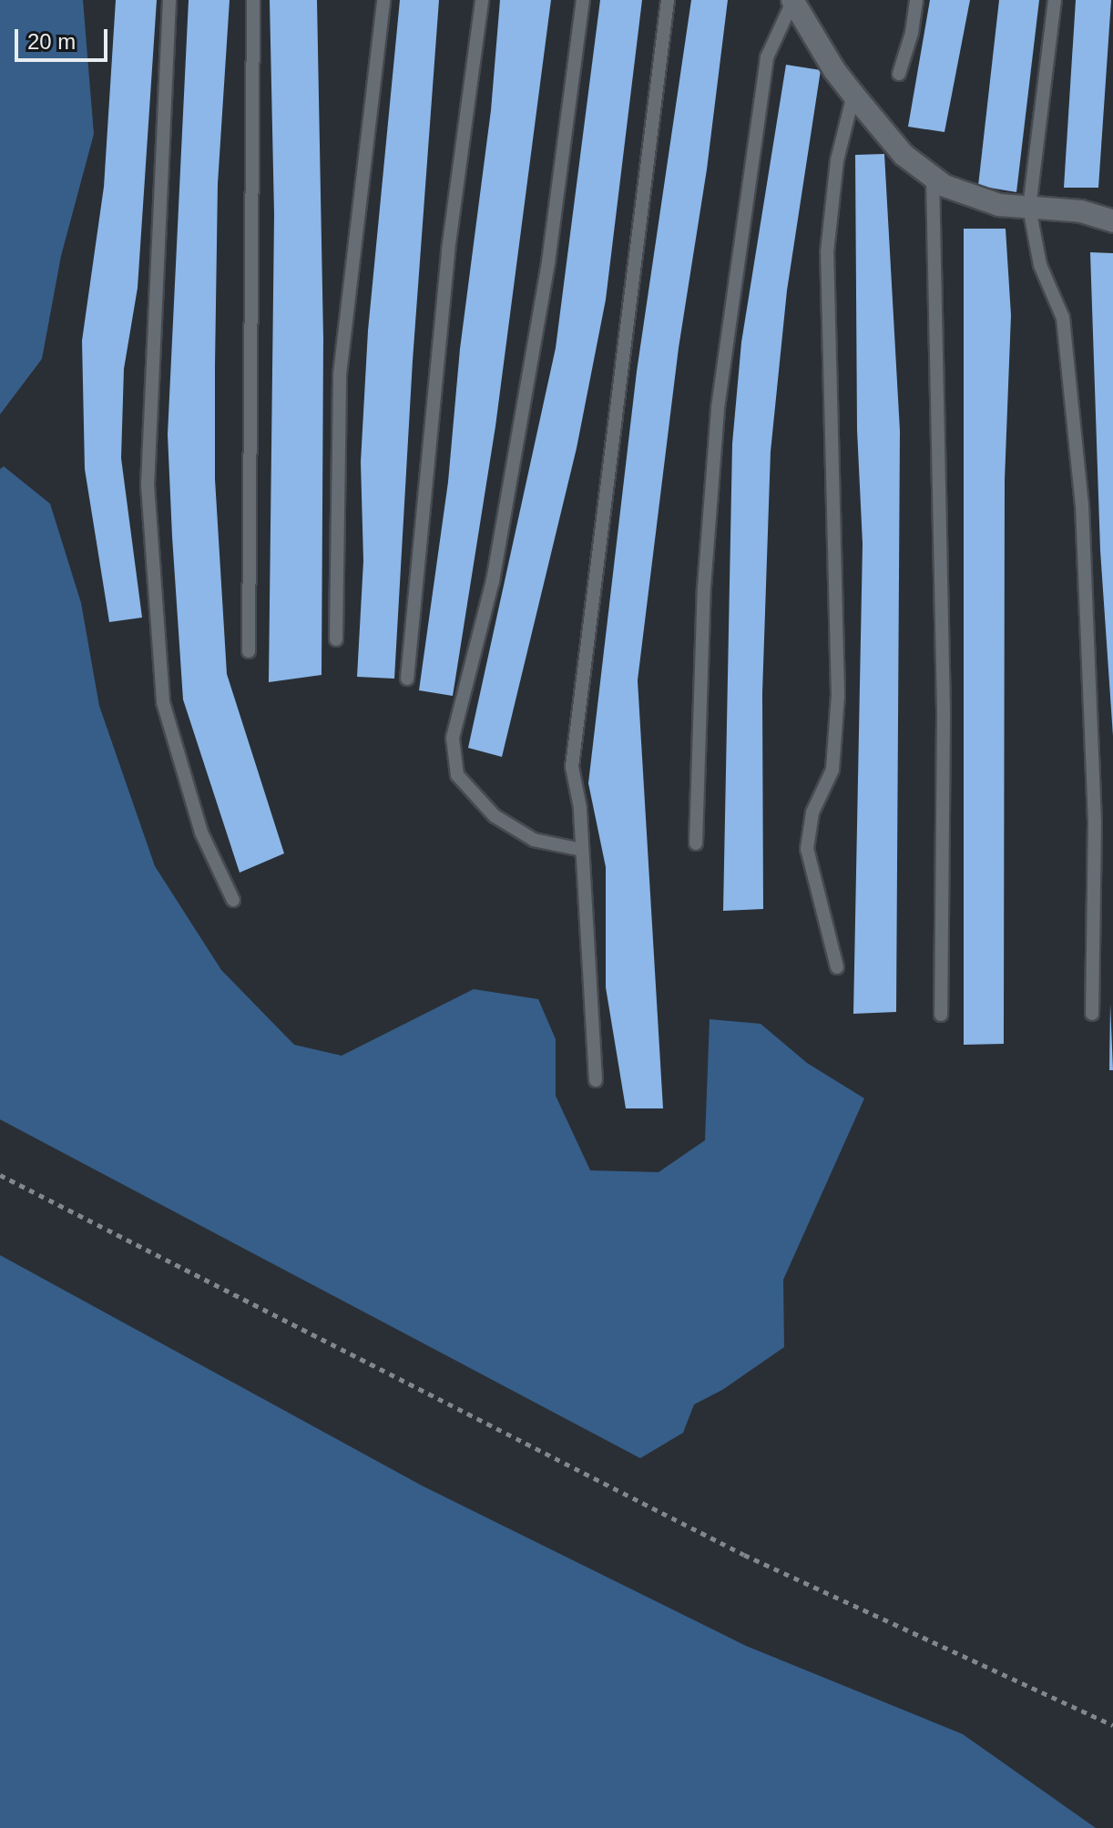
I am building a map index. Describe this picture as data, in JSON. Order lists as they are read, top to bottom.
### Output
{
  "scale_bar": "20 m"
}
